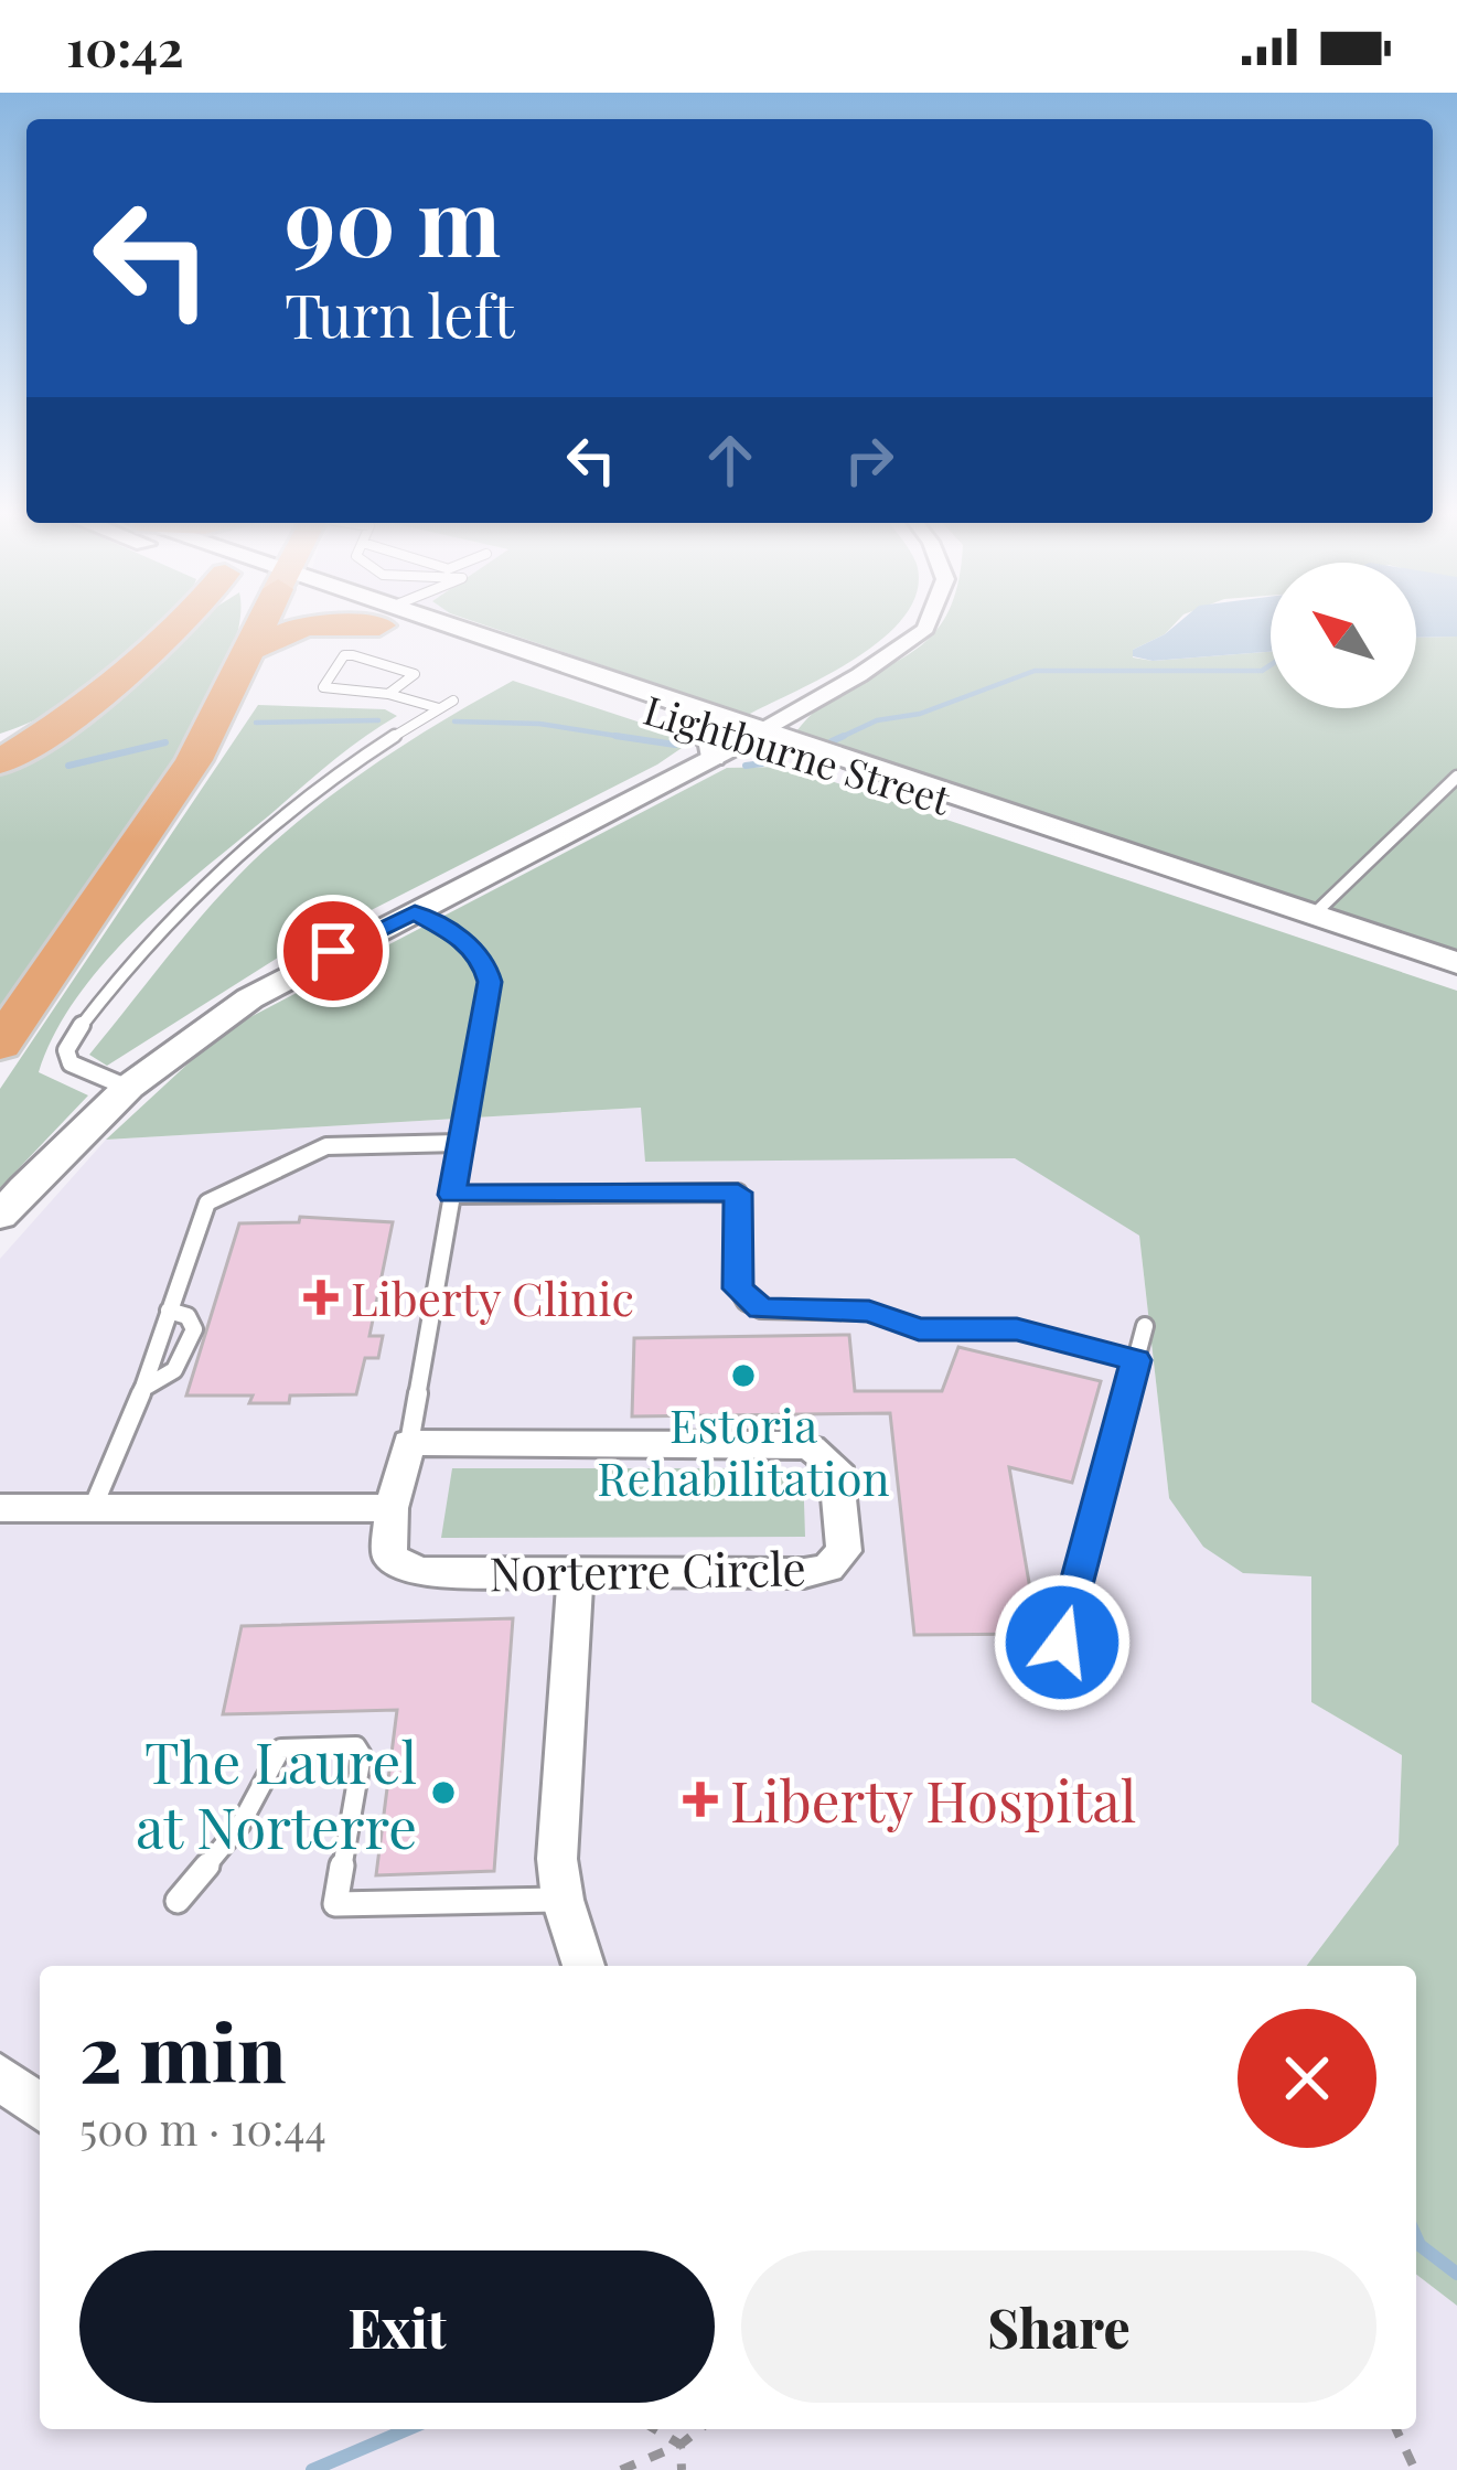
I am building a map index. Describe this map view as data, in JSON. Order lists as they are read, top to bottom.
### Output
{
  "streets": {
    "main road": ["Lightburne Street"],
    "street": ["Norterre Circle"]
  },
  "places": {
    "health": ["Liberty Clinic", "Liberty Hospital"],
    "other": ["Estoria Rehabilitation", "The Laurel at Norterre"]
  },
  "north": "top left",
  "page": {
    "status": "10:42",
    "turn": ["90 m", "Turn left"],
    "heading": ["2 min", "500 m · 10:44"],
    "buttons": ["Exit", "Share"]
  }
}
